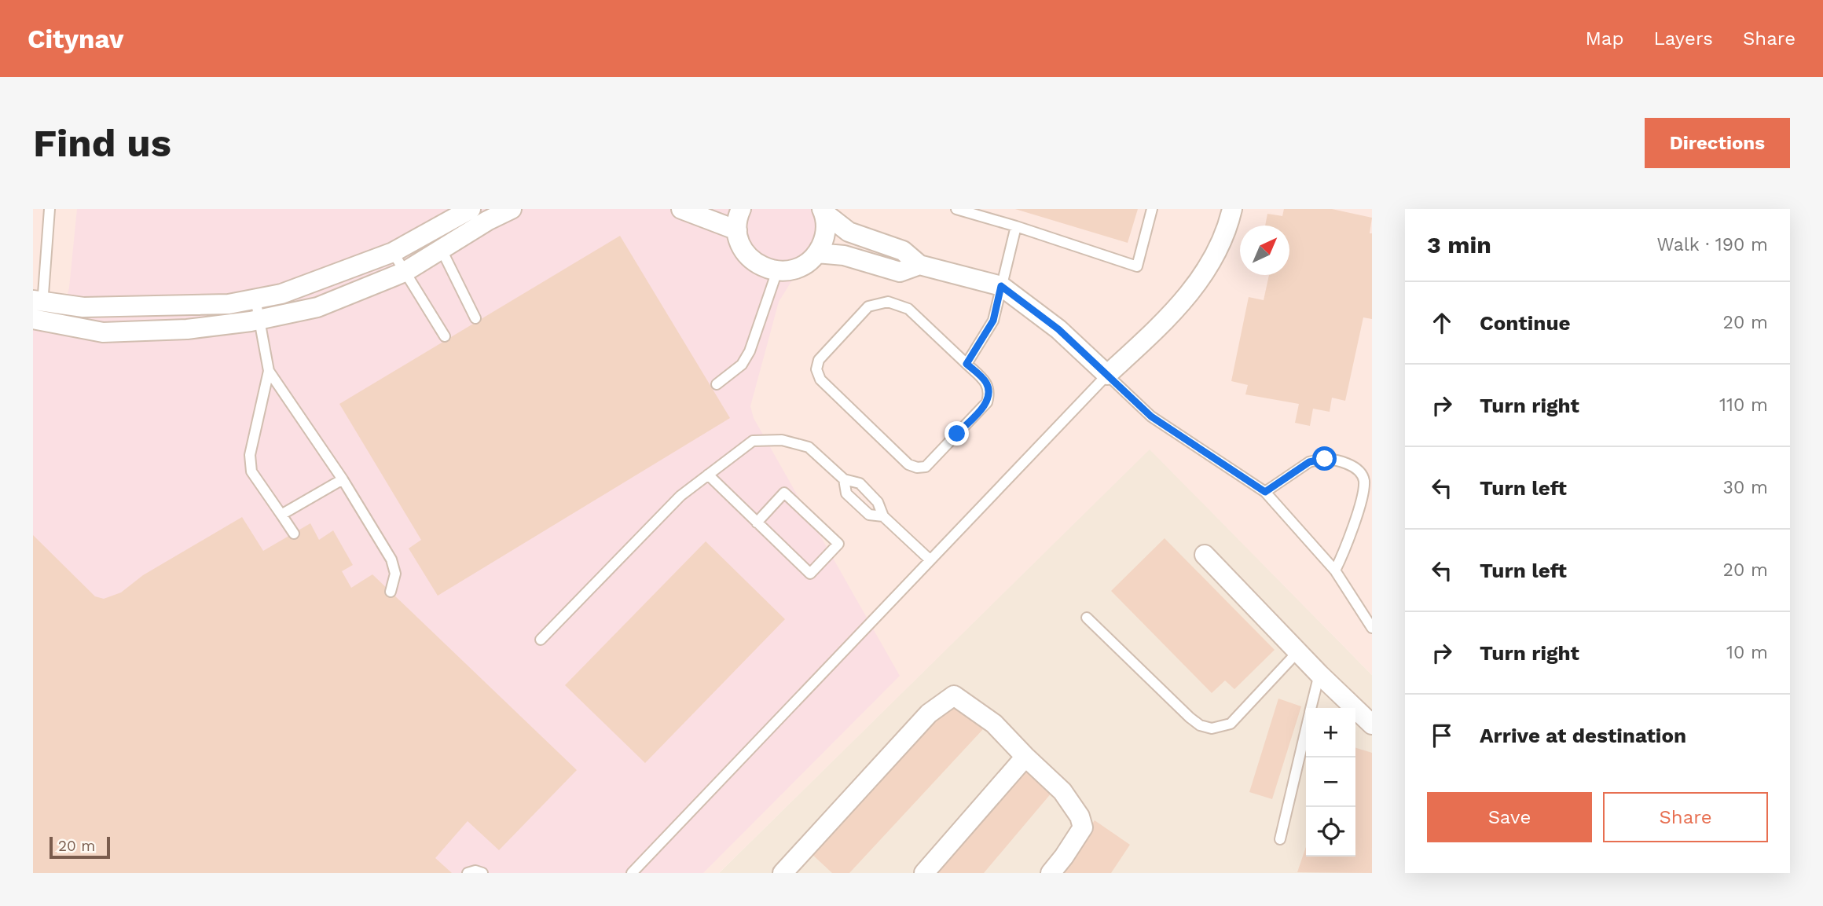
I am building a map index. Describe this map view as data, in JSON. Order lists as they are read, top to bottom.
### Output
{
  "scale_bar": "20 m",
  "north": "top right",
  "page": {
    "header": "Citynav",
    "nav": ["Map", "Layers", "Share"],
    "buttons": [
      "Directions",
      ["Save", "Share"]
    ],
    "title": "Find us",
    "heading": ["3 min", "Walk · 190 m"],
    "list": [
      ["Continue", "20 m"],
      ["Turn right", "110 m"],
      ["Turn left", "30 m"],
      ["Turn left", "20 m"],
      ["Turn right", "10 m"],
      "Arrive at destination"
    ],
    "map_buttons": ["+", "−"],
    "scale": "20 m"
  }
}
